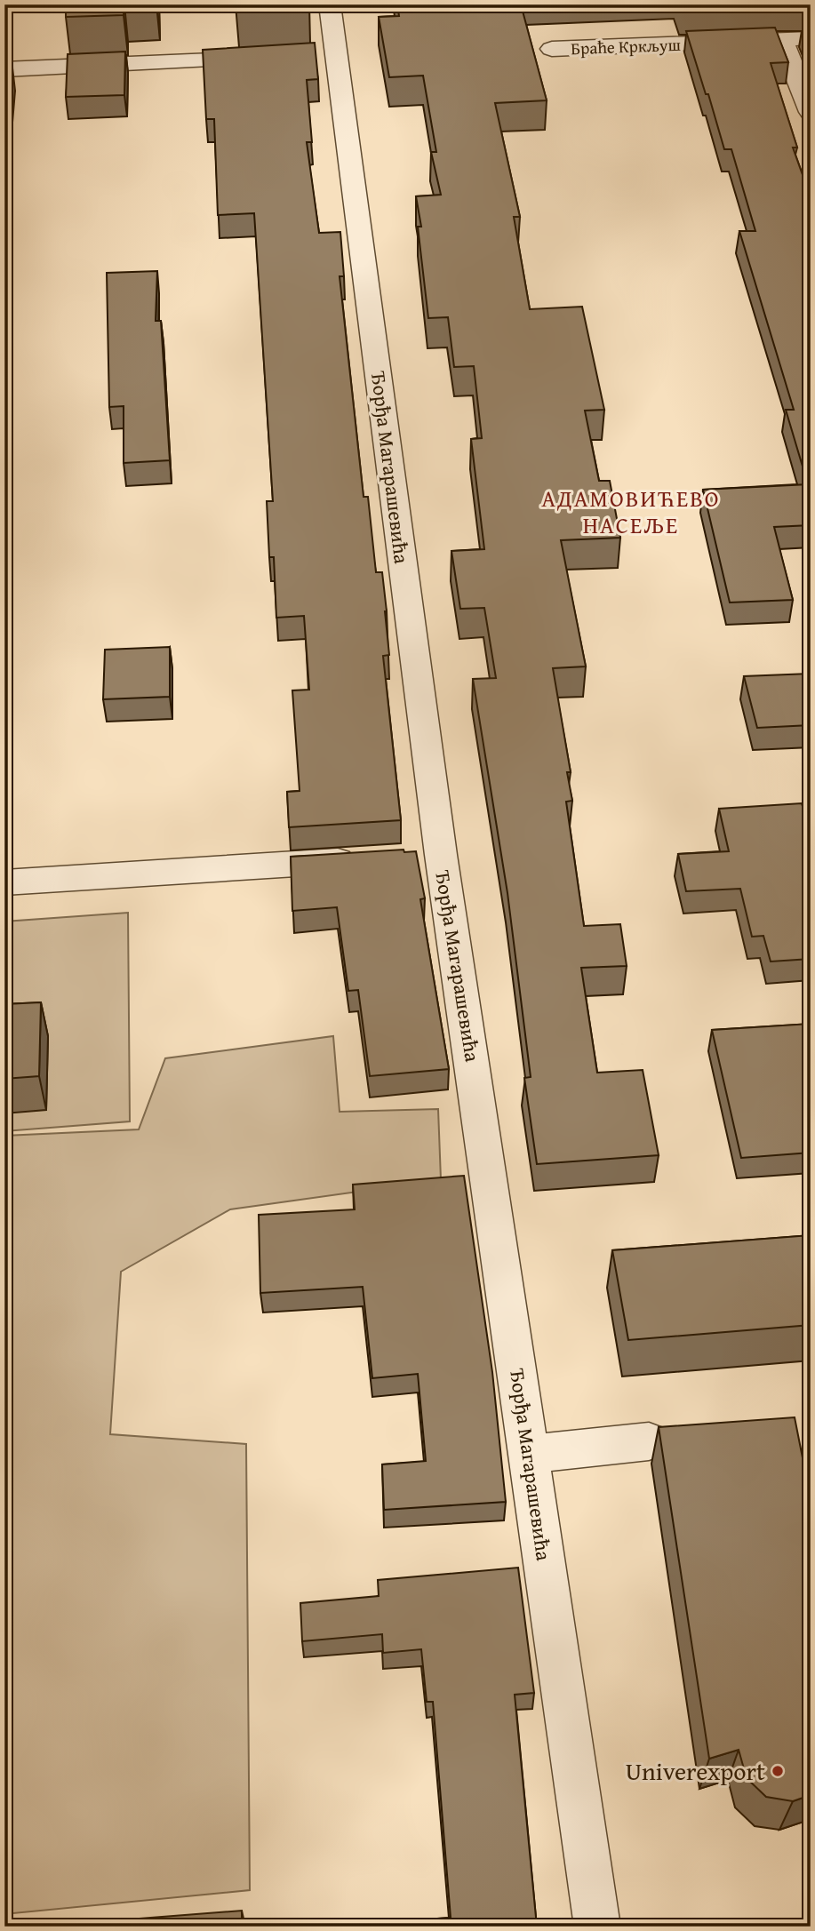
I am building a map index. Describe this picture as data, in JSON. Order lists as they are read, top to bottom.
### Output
{
  "streets": {
    "street": ["Браће Кркљуш", "Ђорђа Магарашевића"]
  },
  "districts": ["АДАМОВИЋЕВО НАСЕЉЕ"],
  "places": ["Univerexport"]
}
